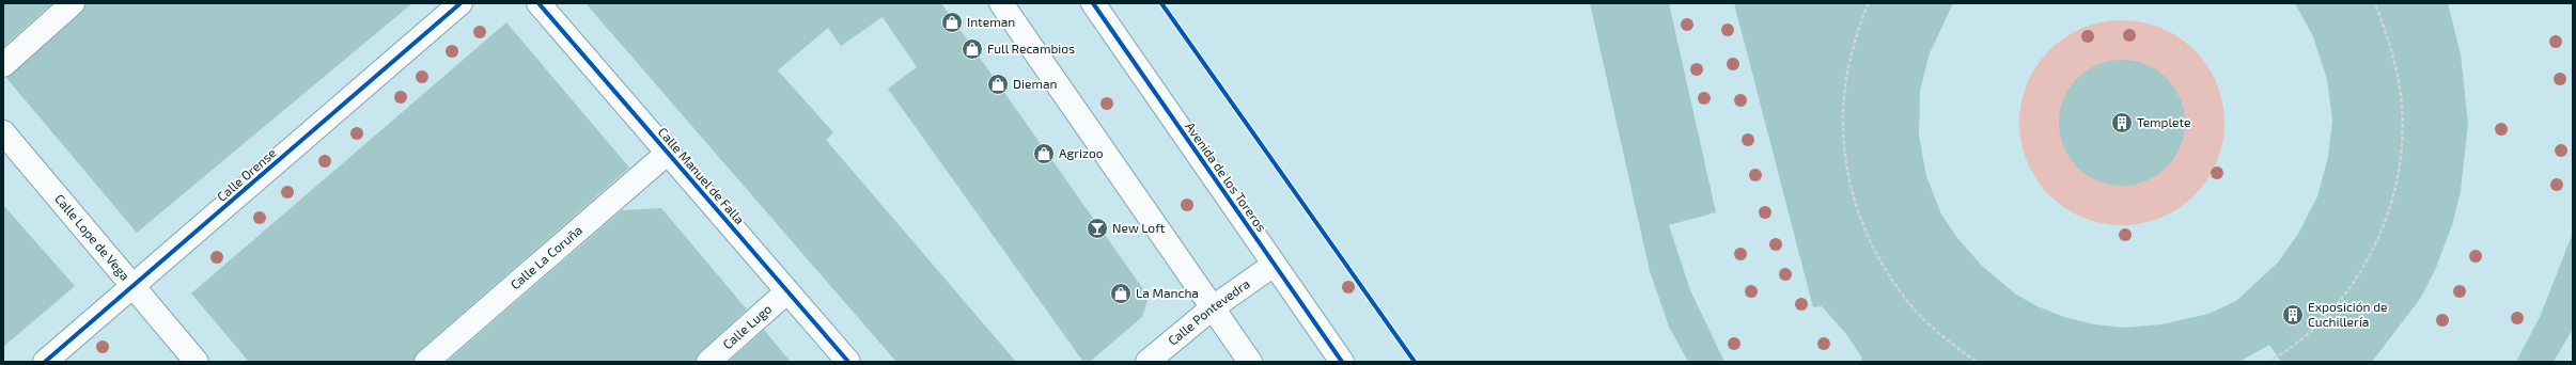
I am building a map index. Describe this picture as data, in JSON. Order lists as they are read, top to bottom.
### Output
{
  "streets": {
    "street": [
      "Calle Orense",
      "Calle Manuel de Falla",
      "Avenida de los Toreros",
      "Calle Lope de Vega",
      "Calle La Coruña",
      "Calle Pontevedra",
      "Calle Lugo"
    ]
  },
  "crossings": [
    ["Calle Orense", "Calle Lope de Vega"],
    ["Calle Manuel de Falla", "Calle La Coruña"],
    ["Calle Manuel de Falla", "Calle Lugo"],
    ["Avenida de los Toreros", "Calle Pontevedra"]
  ],
  "places": {
    "shop": [
      "Inteman",
      "Full Recambios",
      "Dieman",
      "Agrizoo",
      "La Mancha"
    ],
    "building": ["Templete", "Exposición de Cuchillería"],
    "bar": ["New Loft"]
  }
}
